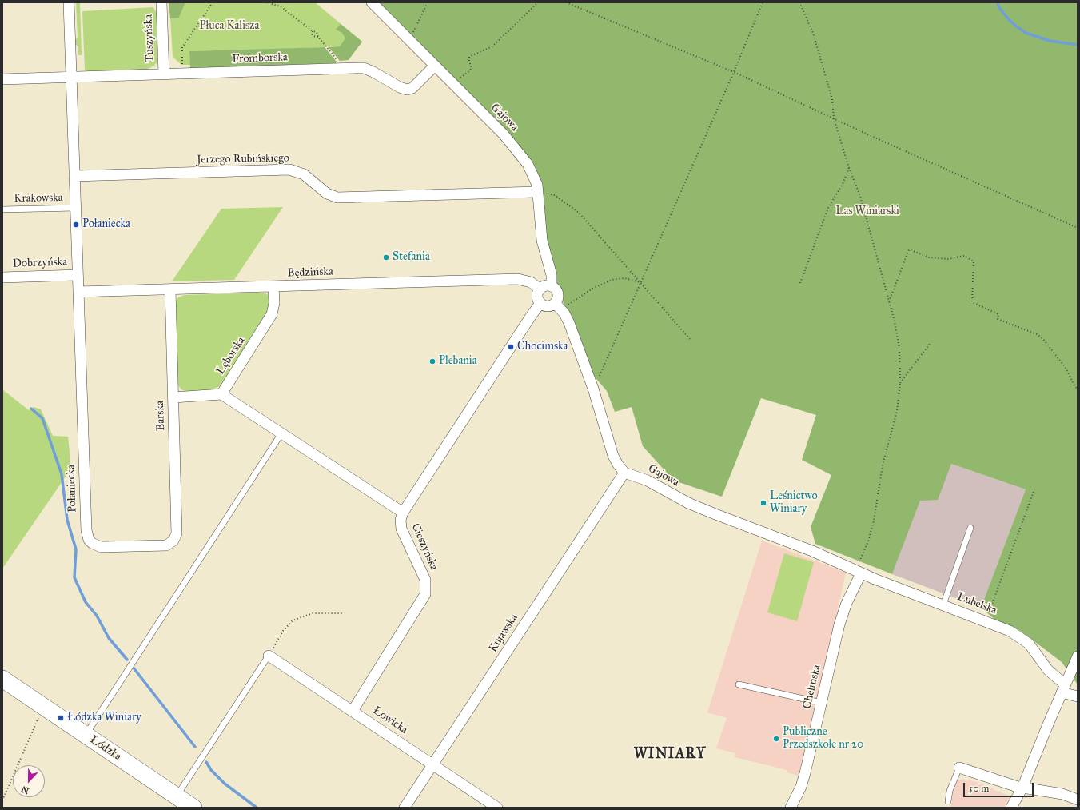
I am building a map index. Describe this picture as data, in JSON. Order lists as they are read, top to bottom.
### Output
{
  "streets": {
    "main road": ["Łódzka"],
    "street": [
      "Tuszyńska",
      "Fromborska",
      "Gajowa",
      "Jerzego Rubińskiego",
      "Dobrzyńska",
      "Będzińska",
      "Lęborska",
      "Barska",
      "Połaniecka",
      "Cieszyńska",
      "Lubelska",
      "Kujawska",
      "Chełmska",
      "Łowicka"
    ],
    "lane": ["Krakowska"]
  },
  "crossings": [
    ["Tuszyńska", "Fromborska"],
    ["Fromborska", "Gajowa"],
    ["Fromborska", "Połaniecka"],
    ["Gajowa", "Jerzego Rubińskiego"],
    ["Gajowa", "Będzińska"],
    ["Gajowa", "Lubelska"],
    ["Gajowa", "Kujawska"],
    ["Gajowa", "Chełmska"],
    ["Jerzego Rubińskiego", "Połaniecka"],
    ["Krakowska", "Połaniecka"],
    ["Dobrzyńska", "Połaniecka"],
    ["Będzińska", "Lęborska"],
    ["Będzińska", "Barska"],
    ["Będzińska", "Połaniecka"],
    ["Lęborska", "Cieszyńska"],
    ["Barska", "Połaniecka"],
    ["Cieszyńska", "Łowicka"],
    ["Lubelska", "Chełmska"],
    ["Kujawska", "Łowicka"]
  ],
  "districts": ["WINIARY"],
  "parks": ["Płuca Kalisza", "Las Winiarski"],
  "places": [
    "Połaniecka",
    "Stefania",
    "Chocimska",
    "Plebania",
    "Leśnictwo Winiary",
    "Łódzka Winiary",
    "Publiczne Przedszkole nr 20"
  ],
  "scale_bar": "50 m",
  "north": "bottom"
}
